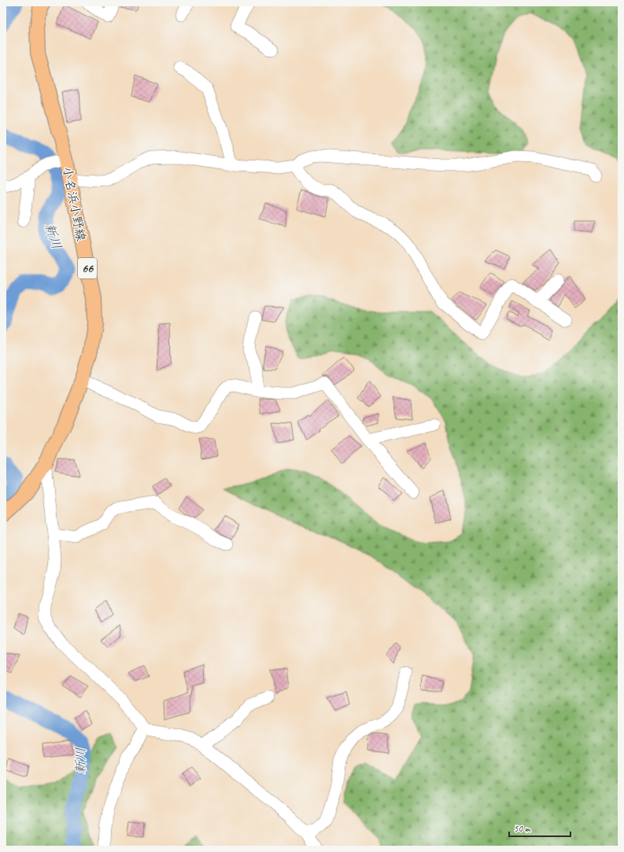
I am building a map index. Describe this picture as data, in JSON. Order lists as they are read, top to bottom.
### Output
{
  "streets": {
    "main road": ["小名浜小野線", "66"]
  },
  "water": ["新川"],
  "scale_bar": "50 m"
}
